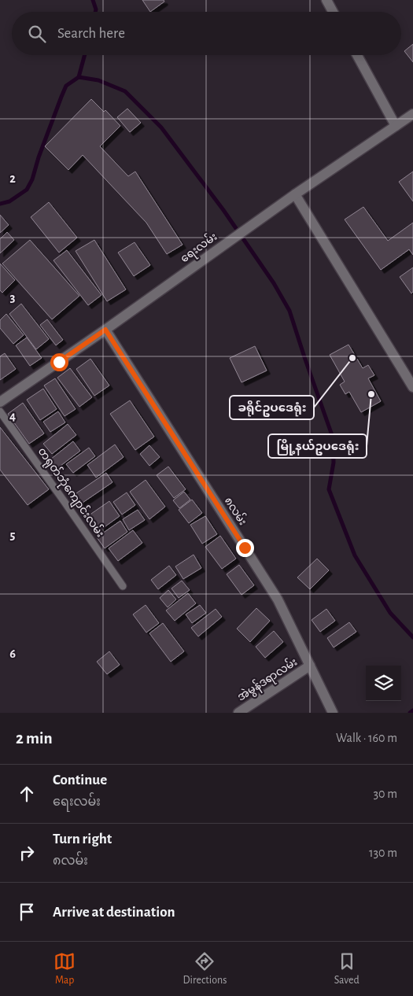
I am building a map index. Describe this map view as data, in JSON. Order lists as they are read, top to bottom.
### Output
{
  "streets": {
    "street": ["ရေးလမ်း", "၈လမ်း", "အဲမွန်ဒရာလမ်း"],
    "lane": ["တရုတ်ဘုံကျောင်းလမ်း"]
  },
  "crossings": [
    ["ရေးလမ်း", "၈လမ်း"],
    ["၈လမ်း", "အဲမွန်ဒရာလမ်း"]
  ],
  "places": ["ခရိုင်ဥပဒေရုံး", "မြို့နယ်ဥပဒေရုံး"],
  "page": {
    "search": "Search here",
    "heading": ["2 min", "Walk · 160 m"],
    "list": [
      ["Continue", "ရေးလမ်း", "30 m"],
      ["Turn right", "၈လမ်း", "130 m"],
      "Arrive at destination"
    ],
    "nav": ["Map", "Directions", "Saved"]
  },
  "grid": {
    "rows": [
      "2",
      "3",
      "4",
      "5",
      "6"
    ]
  }
}
